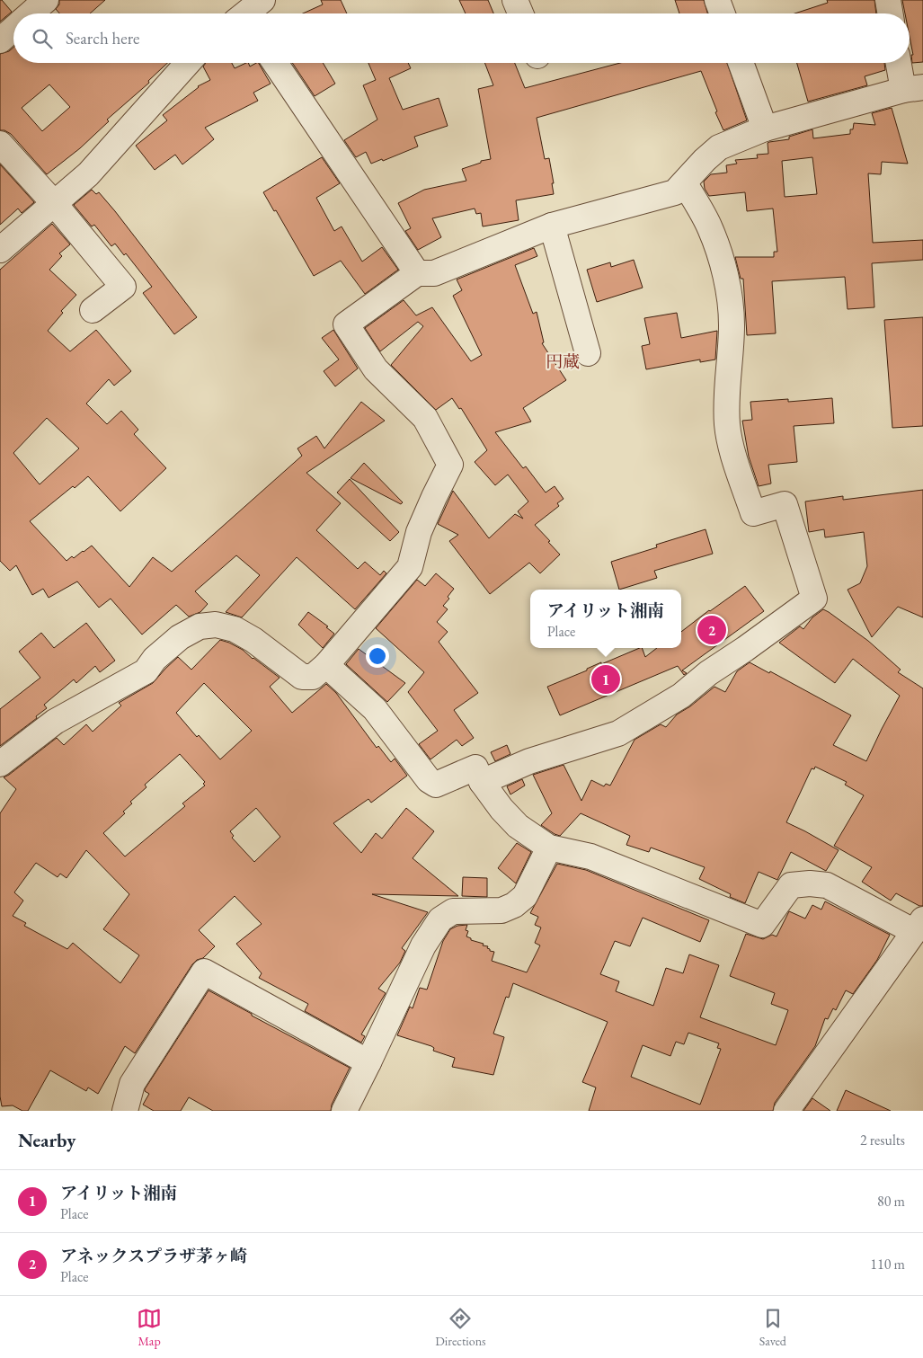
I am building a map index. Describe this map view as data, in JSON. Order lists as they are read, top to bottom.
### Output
{
  "districts": ["円蔵"],
  "page": {
    "search": "Search here",
    "popup": ["アイリット湘南", "Place"],
    "pins": ["2", "1"],
    "heading": ["Nearby", "2 results"],
    "list": [
      {
        "mark": "1",
        "name": "アイリット湘南",
        "note": "Place",
        "value": "80 m"
      },
      {
        "mark": "2",
        "name": "アネックスプラザ茅ヶ崎",
        "note": "Place",
        "value": "110 m"
      }
    ],
    "nav": ["Map", "Directions", "Saved"]
  }
}
